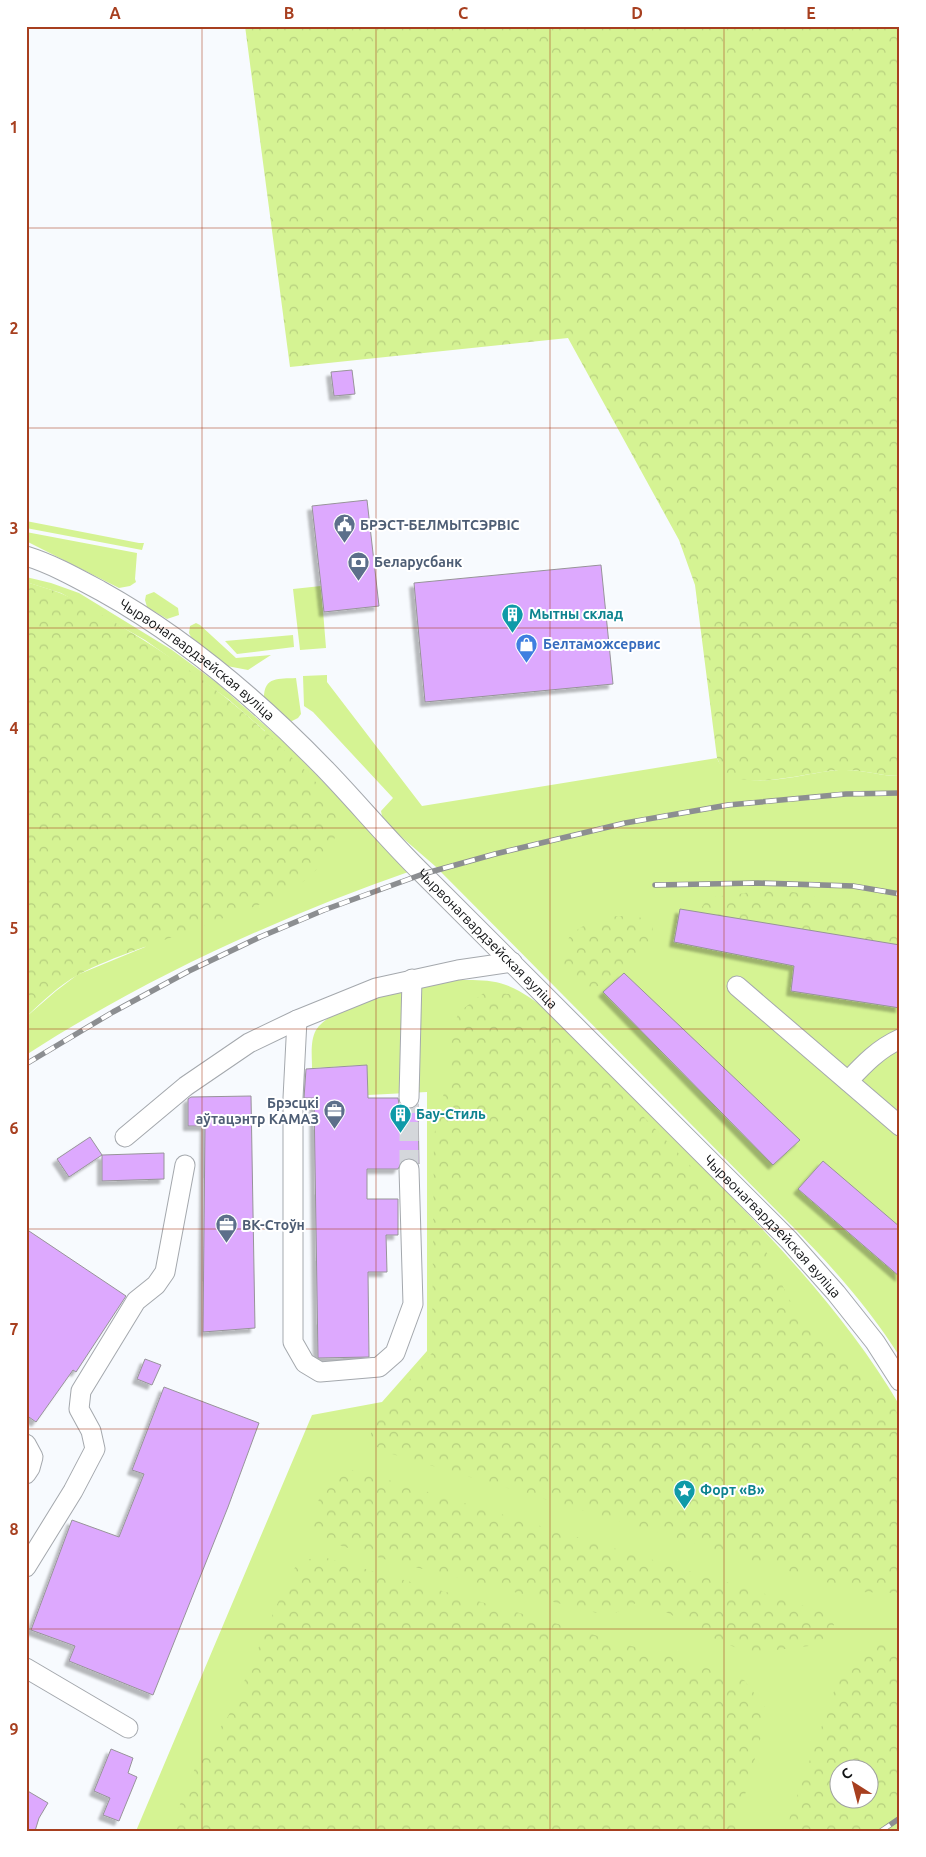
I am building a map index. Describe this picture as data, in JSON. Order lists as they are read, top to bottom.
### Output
{
  "streets": {
    "street": ["Чырвонагвардзейская вуліца"]
  },
  "places": {
    "public building": ["БРЭСТ-БЕЛМЫТСЭРВІС"],
    "bank": ["Беларусбанк"],
    "building": ["Мытны склад", "Бау-Стиль"],
    "shop": ["Белтаможсервис"],
    "office": ["Брэсцкі аўтацэнтр КАМАЗ", "ВК-Стоўн"],
    "place": ["Форт «В»"]
  },
  "north": "top left",
  "grid": {
    "columns": [
      "A",
      "B",
      "C",
      "D",
      "E"
    ],
    "rows": [
      "1",
      "2",
      "3",
      "4",
      "5",
      "6",
      "7",
      "8",
      "9"
    ]
  }
}
